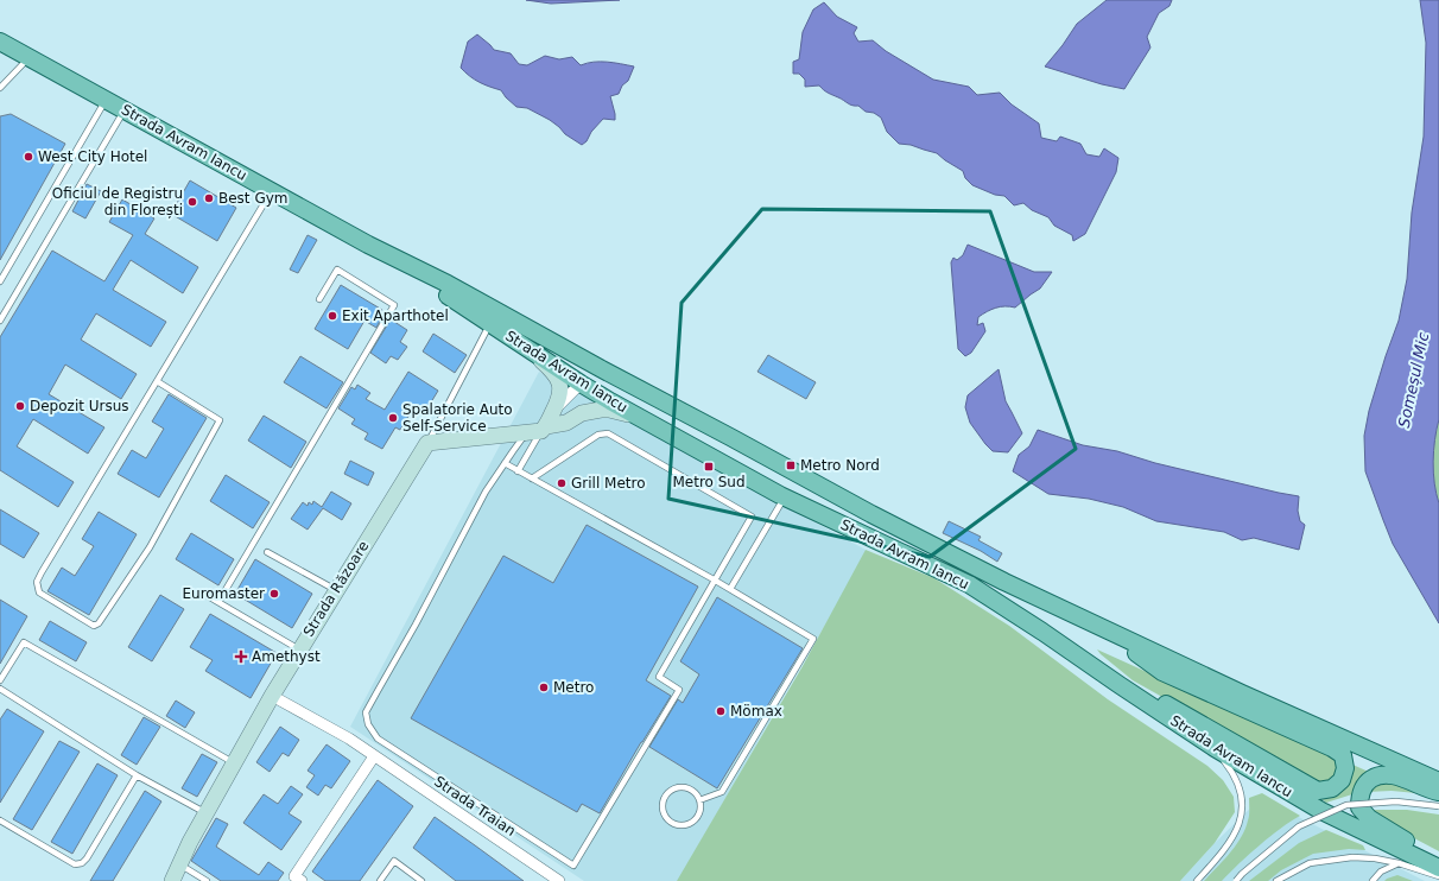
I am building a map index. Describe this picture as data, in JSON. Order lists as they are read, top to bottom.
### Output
{
  "streets": {
    "main road": ["Strada Avram Iancu"],
    "street": ["Strada Răzoare", "Strada Traian"]
  },
  "crossings": [
    ["Strada Avram Iancu", "Strada Răzoare"],
    ["Strada Răzoare", "Strada Traian"]
  ],
  "water": ["Someșul Mic"],
  "places": {
    "other": [
      "West City Hotel",
      "Best Gym",
      "Oficiul de Registru din Florești",
      "Exit Aparthotel",
      "Depozit Ursus",
      "Spalatorie Auto Self-Service",
      "Grill Metro",
      "Euromaster",
      "Metro",
      "Mömax"
    ],
    "transit": ["Metro Nord", "Metro Sud"],
    "health": ["Amethyst"]
  }
}
